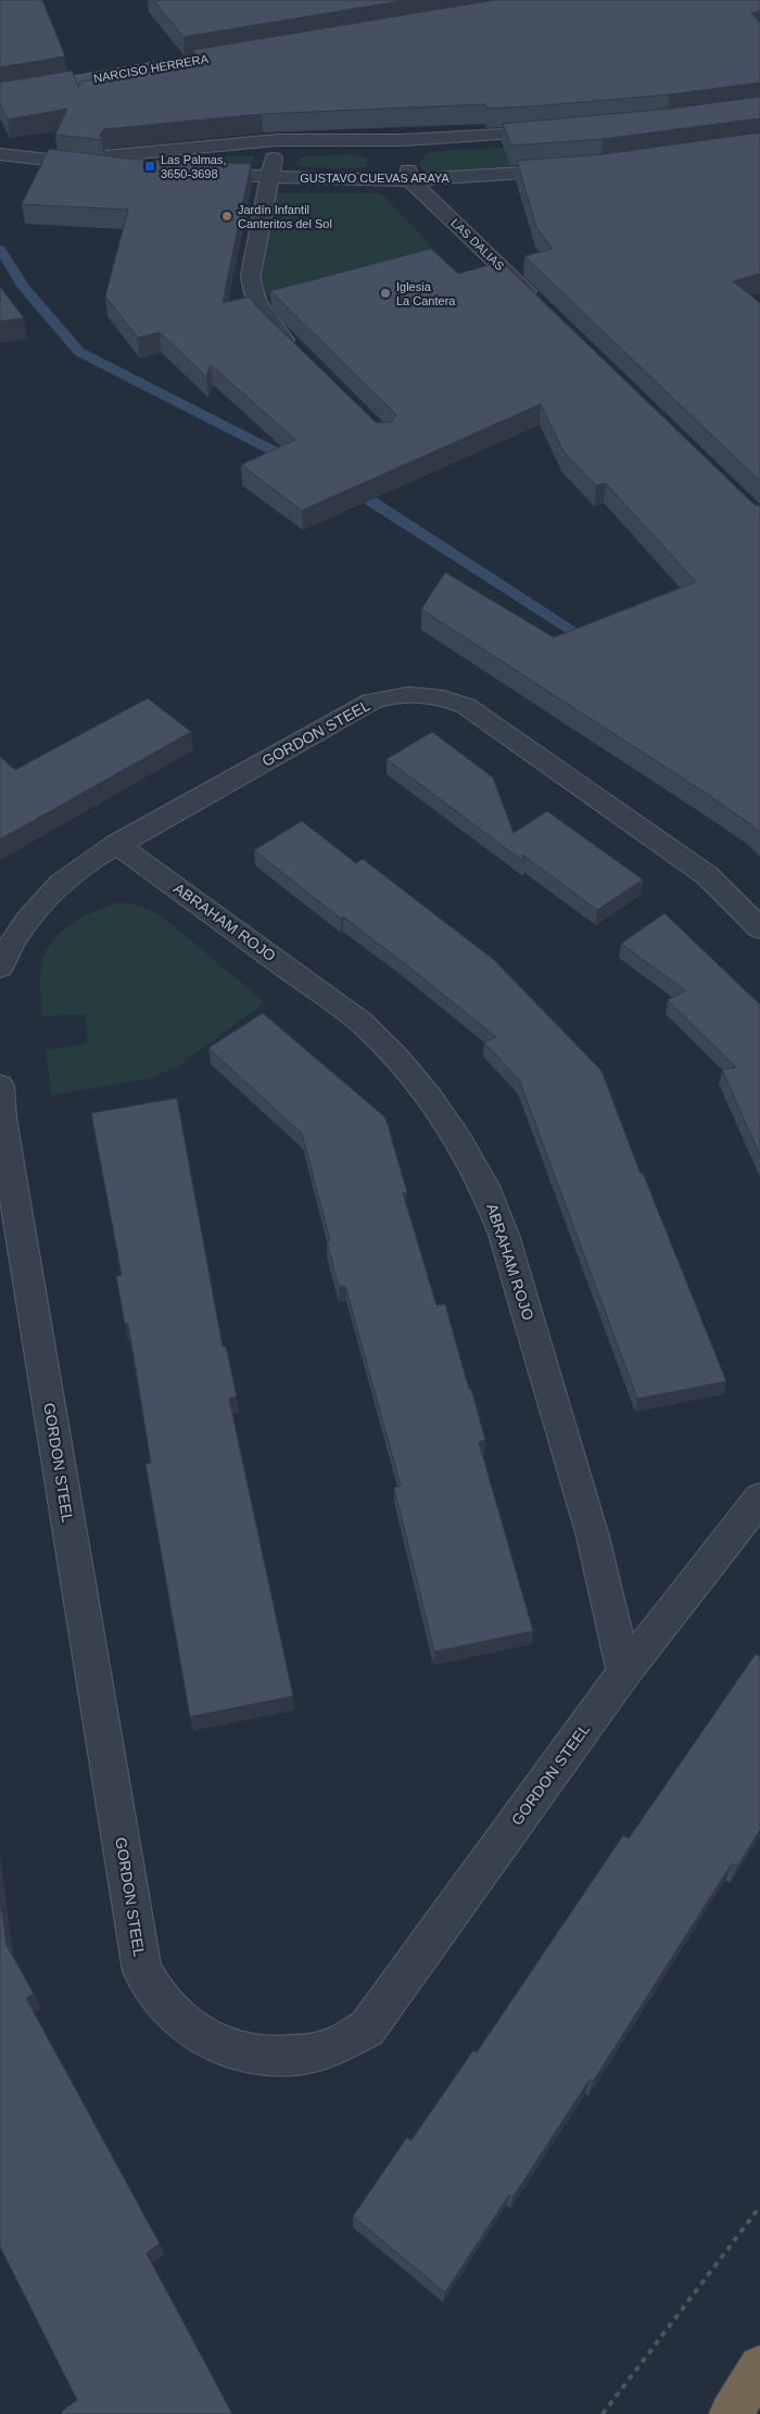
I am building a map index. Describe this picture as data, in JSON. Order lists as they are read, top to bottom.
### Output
{
  "streets": {
    "street": [
      "NARCISO HERRERA",
      "GUSTAVO CUEVAS ARAYA",
      "LAS DALIAS",
      "GORDON STEEL",
      "ABRAHAM ROJO"
    ]
  },
  "crossings": [
    ["GUSTAVO CUEVAS ARAYA", "LAS DALIAS"],
    ["GORDON STEEL", "ABRAHAM ROJO"]
  ],
  "places": {
    "transit": ["Las Palmas, 3650-3698"],
    "other": ["Jardín Infantil Canteritos del Sol", "Iglesia La Cantera"]
  }
}
